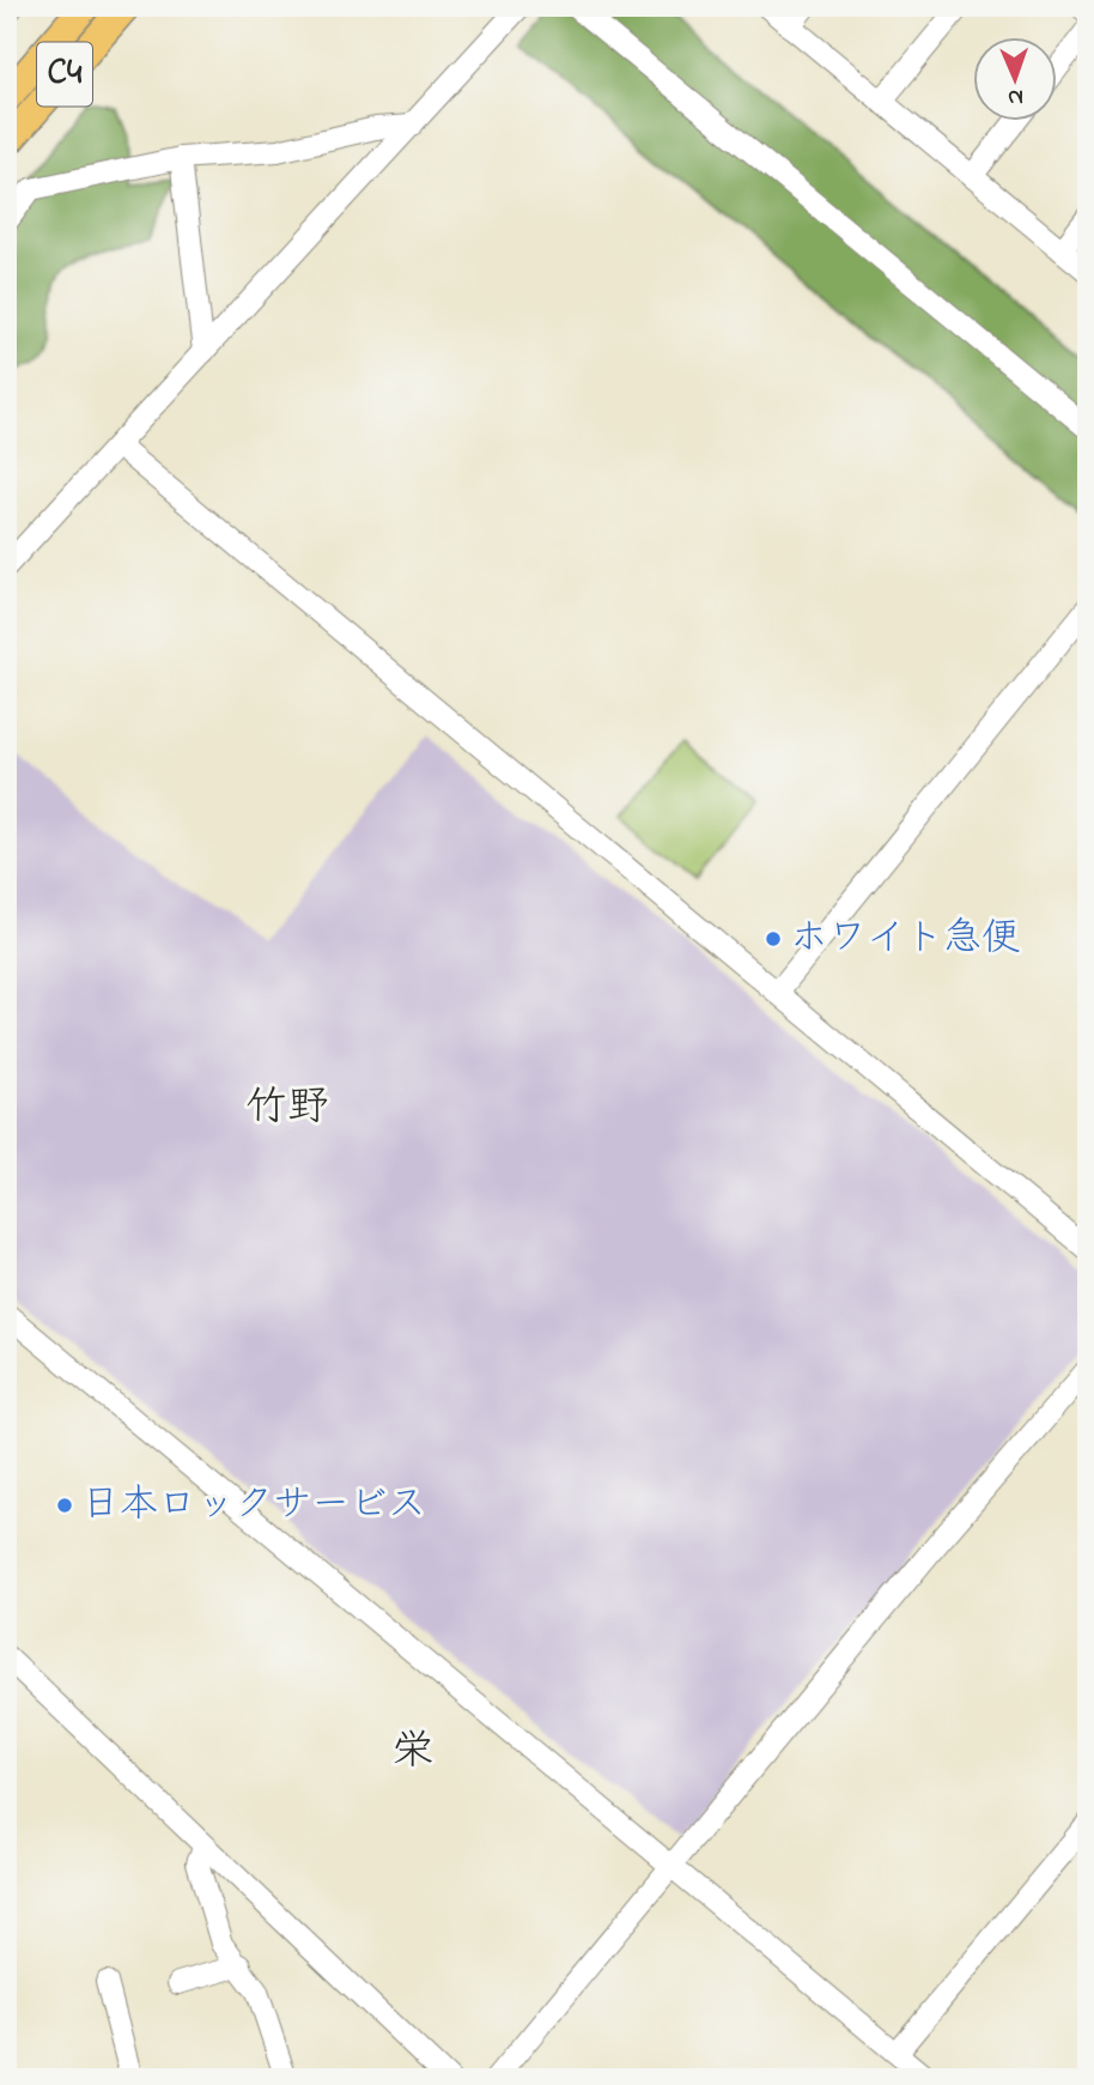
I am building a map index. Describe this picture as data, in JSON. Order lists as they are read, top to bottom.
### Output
{
  "streets": {
    "highway": ["C4"]
  },
  "districts": ["竹野", "栄"],
  "places": ["ホワイト急便", "日本ロックサービス"],
  "north": "bottom"
}
